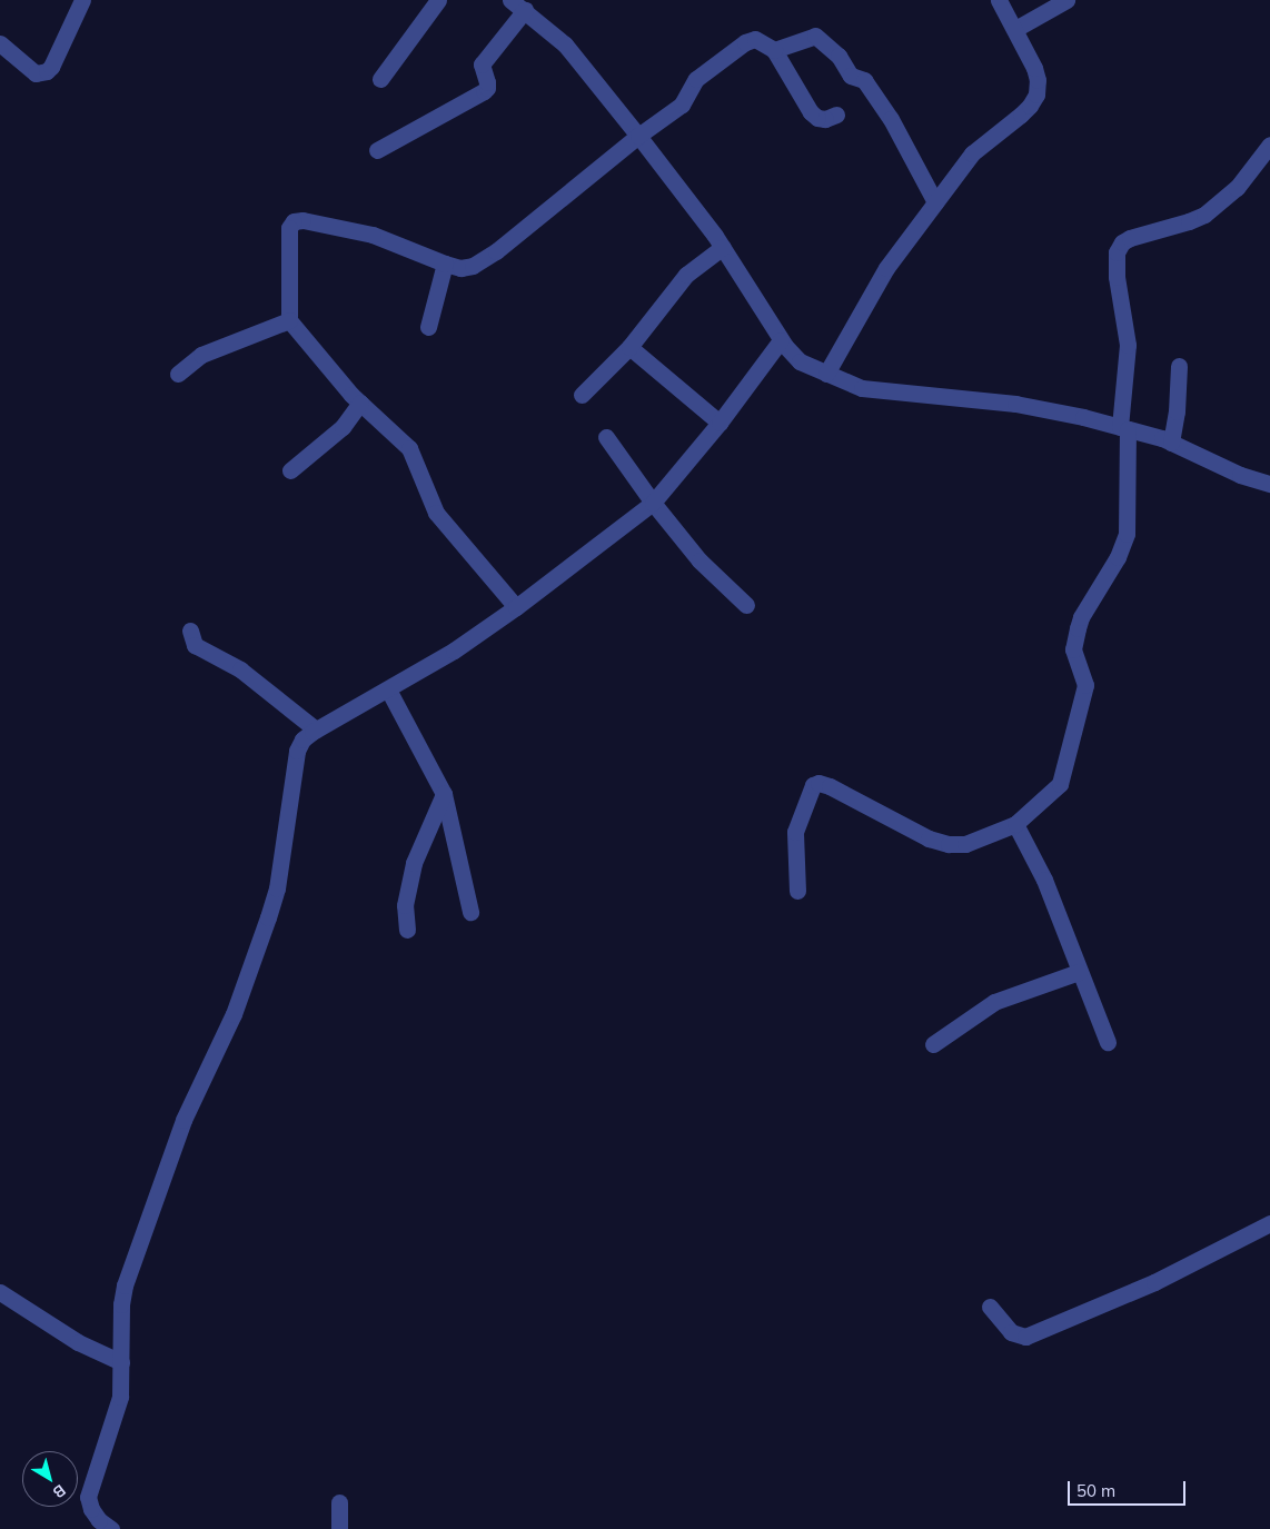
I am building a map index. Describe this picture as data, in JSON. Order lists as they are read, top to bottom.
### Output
{
  "scale_bar": "50 m",
  "north": "bottom right"
}
